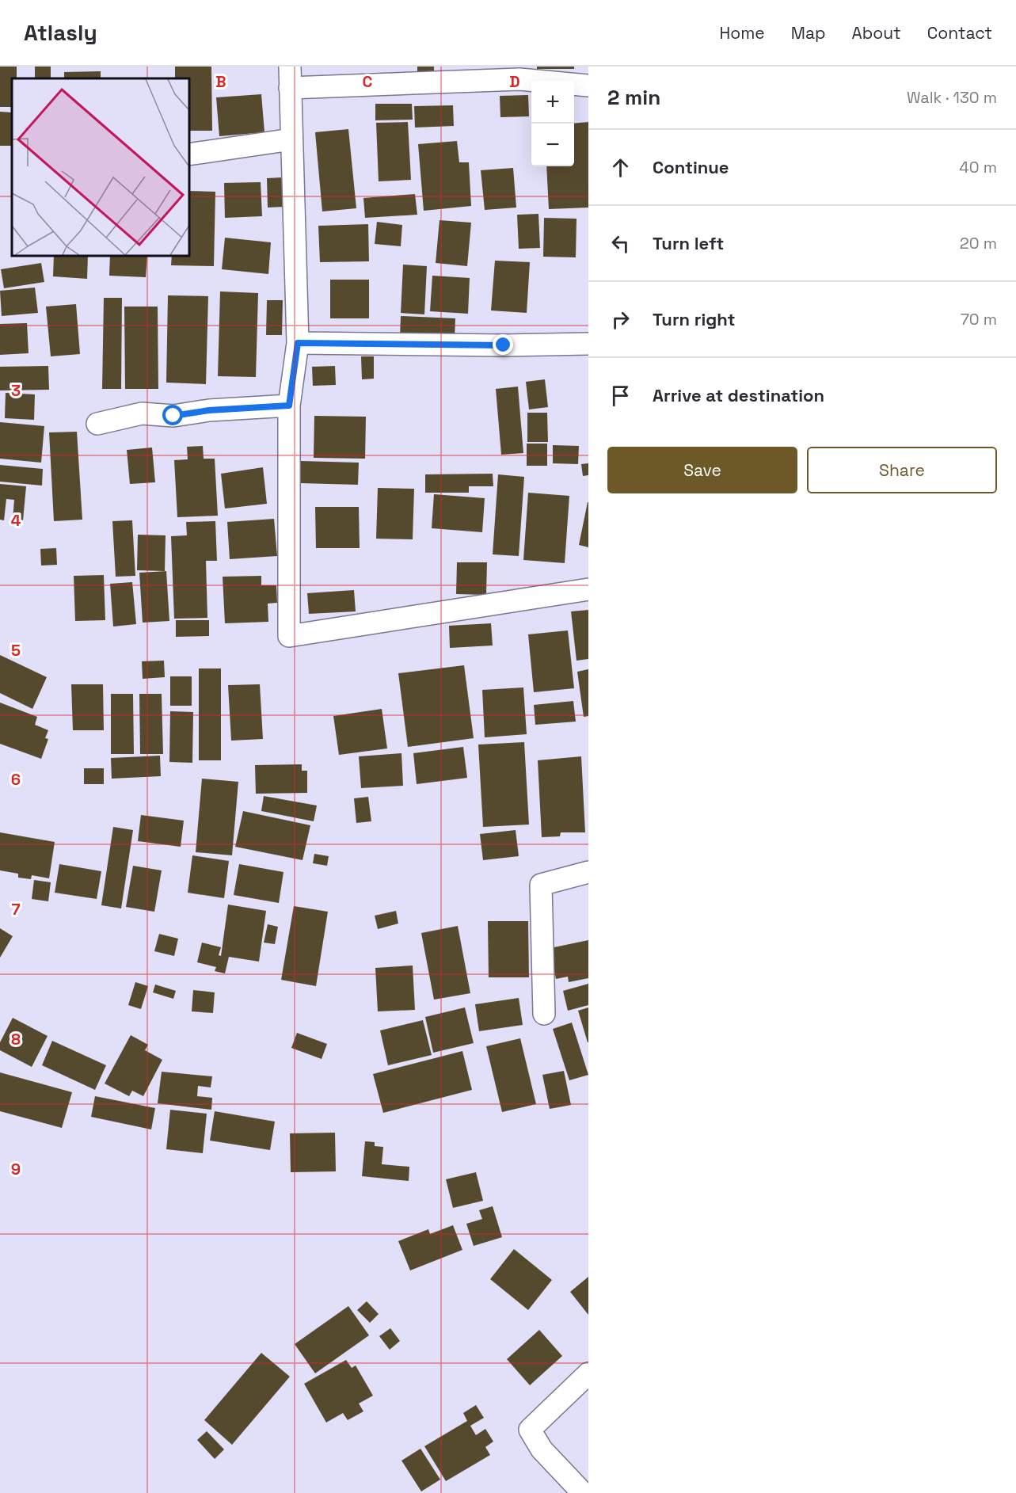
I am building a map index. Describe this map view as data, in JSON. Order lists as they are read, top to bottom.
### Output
{
  "page": {
    "header": "Atlasly",
    "nav": [
      "Home",
      "Map",
      "About",
      "Contact"
    ],
    "heading": ["2 min", "Walk · 130 m"],
    "map_buttons": ["+", "−"],
    "list": [
      ["Continue", "40 m"],
      ["Turn left", "20 m"],
      ["Turn right", "70 m"],
      "Arrive at destination"
    ],
    "buttons": ["Save", "Share"]
  },
  "grid": {
    "columns": ["B", "C", "D"],
    "rows": [
      "3",
      "4",
      "5",
      "6",
      "7",
      "8",
      "9"
    ]
  }
}
